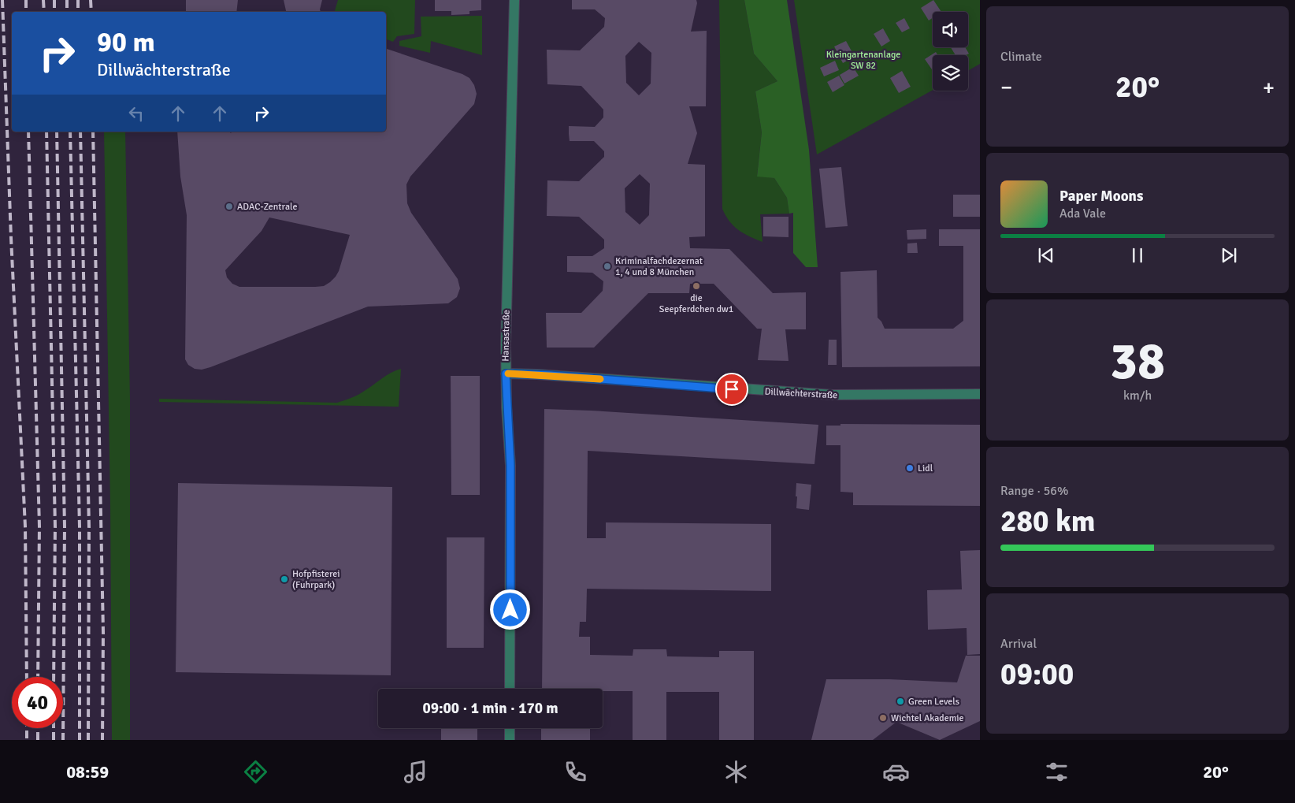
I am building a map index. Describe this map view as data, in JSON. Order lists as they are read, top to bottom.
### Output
{
  "streets": {
    "street": ["Hansastraße", "Dillwächterstraße"]
  },
  "crossings": [
    ["Hansastraße", "Dillwächterstraße"]
  ],
  "parks": ["Kleingartenanlage SW 82"],
  "places": [
    "ADAC-Zentrale",
    "Kriminalfachdezernat 1, 4 und 8 München",
    "die Seepferdchen dw1",
    "Lidl",
    "Hofpfisterei (Fuhrpark)",
    "Green Levels",
    "Wichtel Akademie"
  ],
  "page": {
    "tile": [
      "Climate",
      ["38", "km/h"],
      ["Range · 56%", "280 km"],
      ["Arrival", "09:00"]
    ],
    "turn": ["90 m", "Dillwächterstraße"],
    "heat": ["−", "20°", "+"],
    "song": ["Paper Moons", "Ada Vale"],
    "limit": "40",
    "trip": "09:00 · 1 min · 170 m",
    "tabs": ["08:59", "20°"]
  }
}
